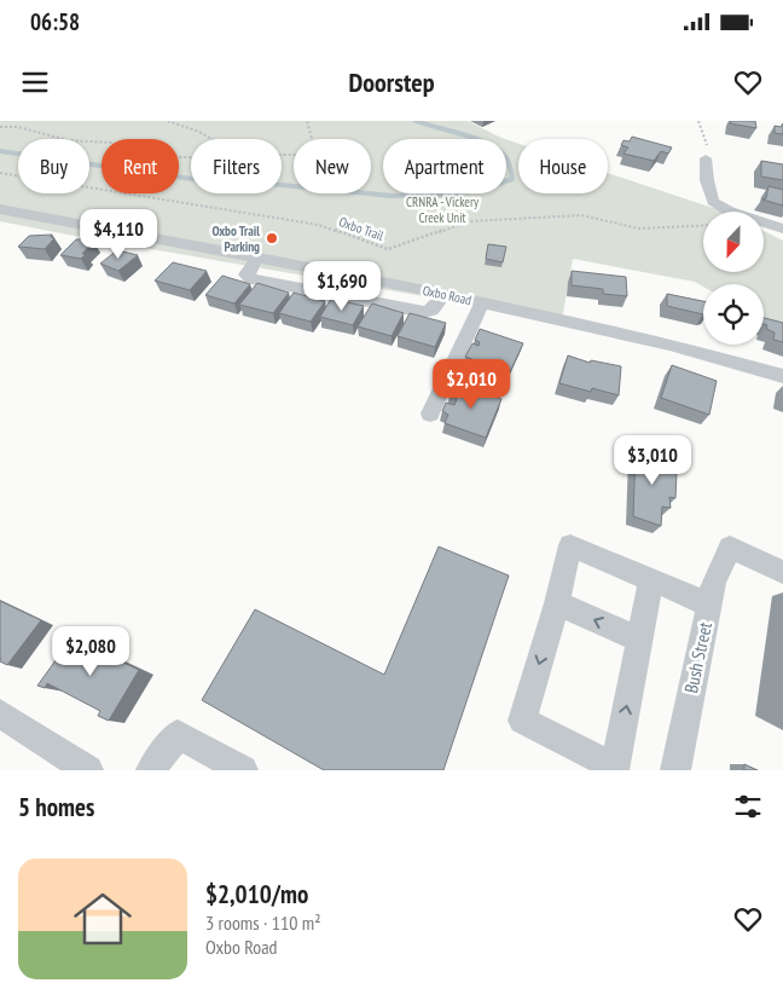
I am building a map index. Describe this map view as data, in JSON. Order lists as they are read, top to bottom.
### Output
{
  "streets": {
    "street": ["Oxbo Road", "Bush Street"],
    "path": ["Oxbo Trail"]
  },
  "parks": ["CRNRA - Vickery Creek Unit"],
  "places": ["Oxbo Trail Parking"],
  "north": "bottom",
  "page": {
    "status": "06:58",
    "header": "Doorstep",
    "chip": [
      "Buy",
      "Rent",
      "Filters",
      "New",
      "Apartment",
      "House"
    ],
    "price": [
      "$4,110",
      "$1,690",
      "$2,010",
      "$3,010",
      "$2,080"
    ],
    "heading": "5 homes",
    "list": [
      {
        "name": "$2,010/mo",
        "note": "3 rooms · 110 m² · Oxbo Road"
      }
    ]
  }
}
